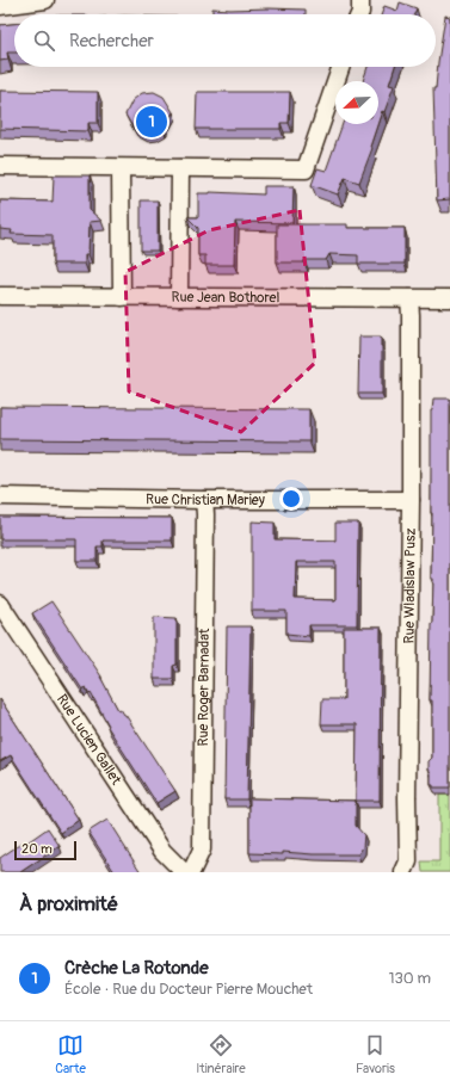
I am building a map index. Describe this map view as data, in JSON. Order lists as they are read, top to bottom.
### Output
{
  "streets": {
    "street": [
      "Rue Jean Bothorel",
      "Rue Christian Mariey",
      "Rue Wladislaw Pusz",
      "Rue Roger Barnadat",
      "Rue Lucien Gallet"
    ]
  },
  "crossings": [
    ["Rue Jean Bothorel", "Rue Wladislaw Pusz"],
    ["Rue Christian Mariey", "Rue Wladislaw Pusz"],
    ["Rue Christian Mariey", "Rue Roger Barnadat"]
  ],
  "scale_bar": "20 m",
  "north": "bottom left",
  "page": {
    "search": "Rechercher",
    "pins": "1",
    "scale": "20 m",
    "heading": "À proximité",
    "list": [
      {
        "mark": "1",
        "name": "Crèche La Rotonde",
        "note": "École · Rue du Docteur Pierre Mouchet",
        "value": "130 m"
      }
    ],
    "nav": ["Carte", "Itinéraire", "Favoris"]
  }
}
